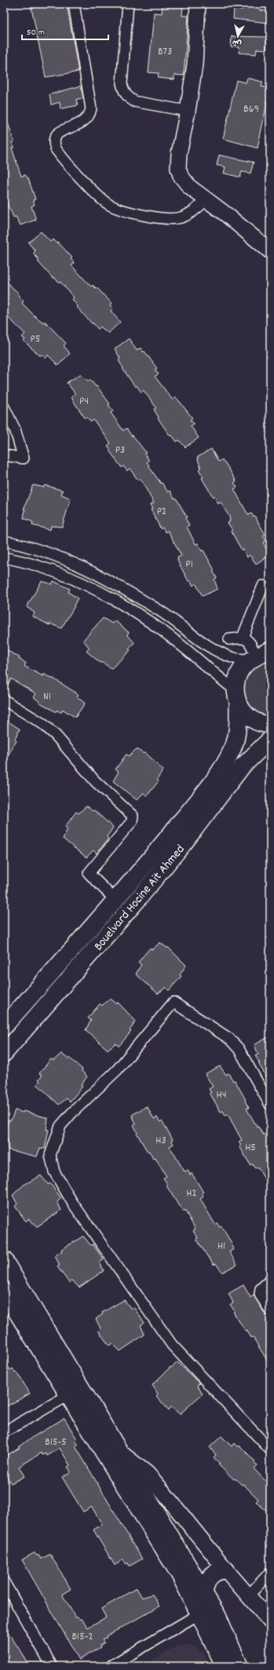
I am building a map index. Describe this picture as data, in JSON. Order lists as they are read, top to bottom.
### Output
{
  "streets": {
    "main road": ["Bouelvard Hocine Ait Ahmed"]
  },
  "house_numbers": [
    "B73",
    "B69",
    "P5",
    "P4",
    "P3",
    "P2",
    "P1",
    "N1",
    "H4",
    "H3",
    "H5",
    "H2",
    "H1",
    "B15-5",
    "B15-2"
  ],
  "scale_bar": "50 m",
  "north": "bottom"
}
